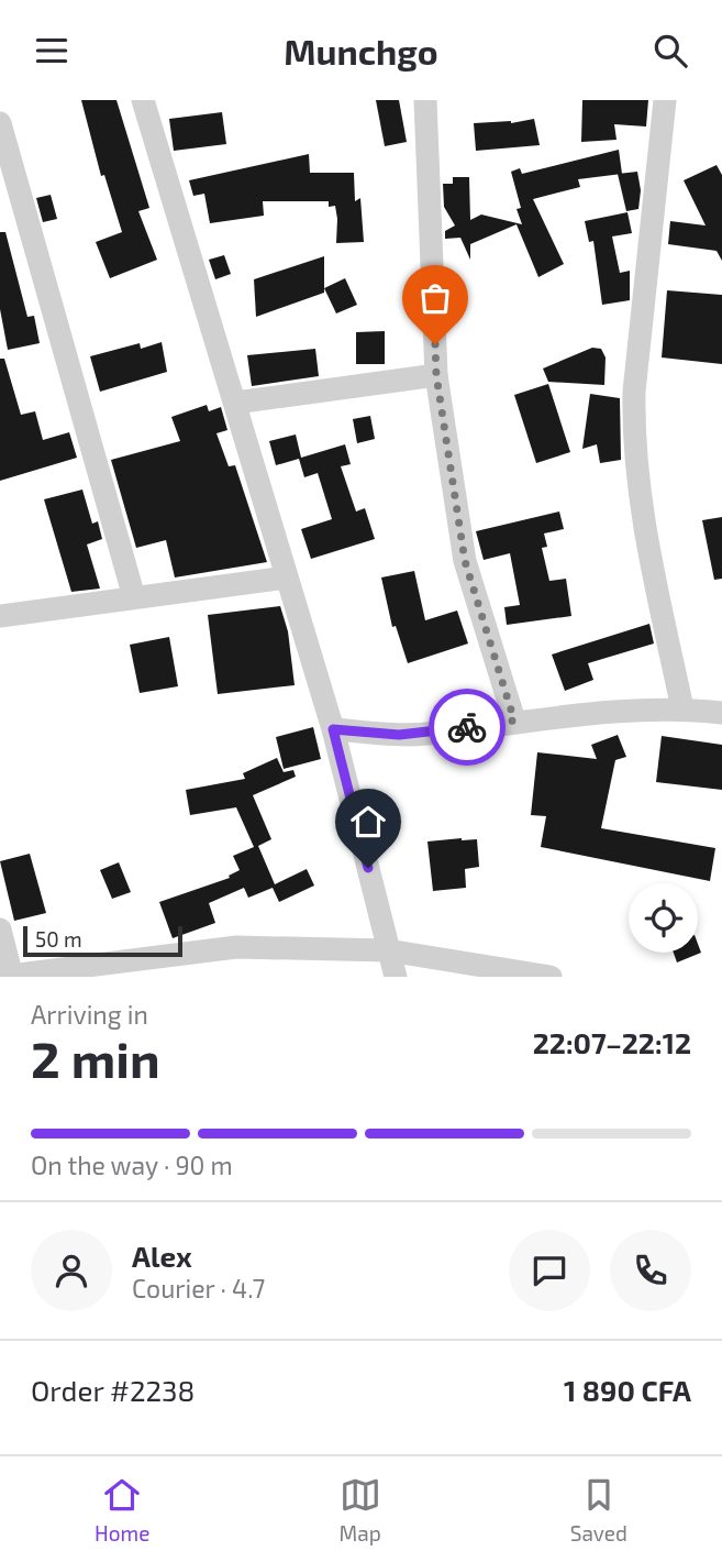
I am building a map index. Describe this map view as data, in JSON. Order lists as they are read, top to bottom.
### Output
{
  "scale_bar": "50 m",
  "page": {
    "header": "Munchgo",
    "scale": "50 m",
    "heading": ["2 min", "Arriving in", "22:07–22:12"],
    "panel": [
      "Alex",
      "Courier · 4.7",
      "Order #2238",
      "1 890 CFA"
    ],
    "bar": "On the way · 90 m",
    "tabs": ["Home", "Map", "Saved"]
  }
}
